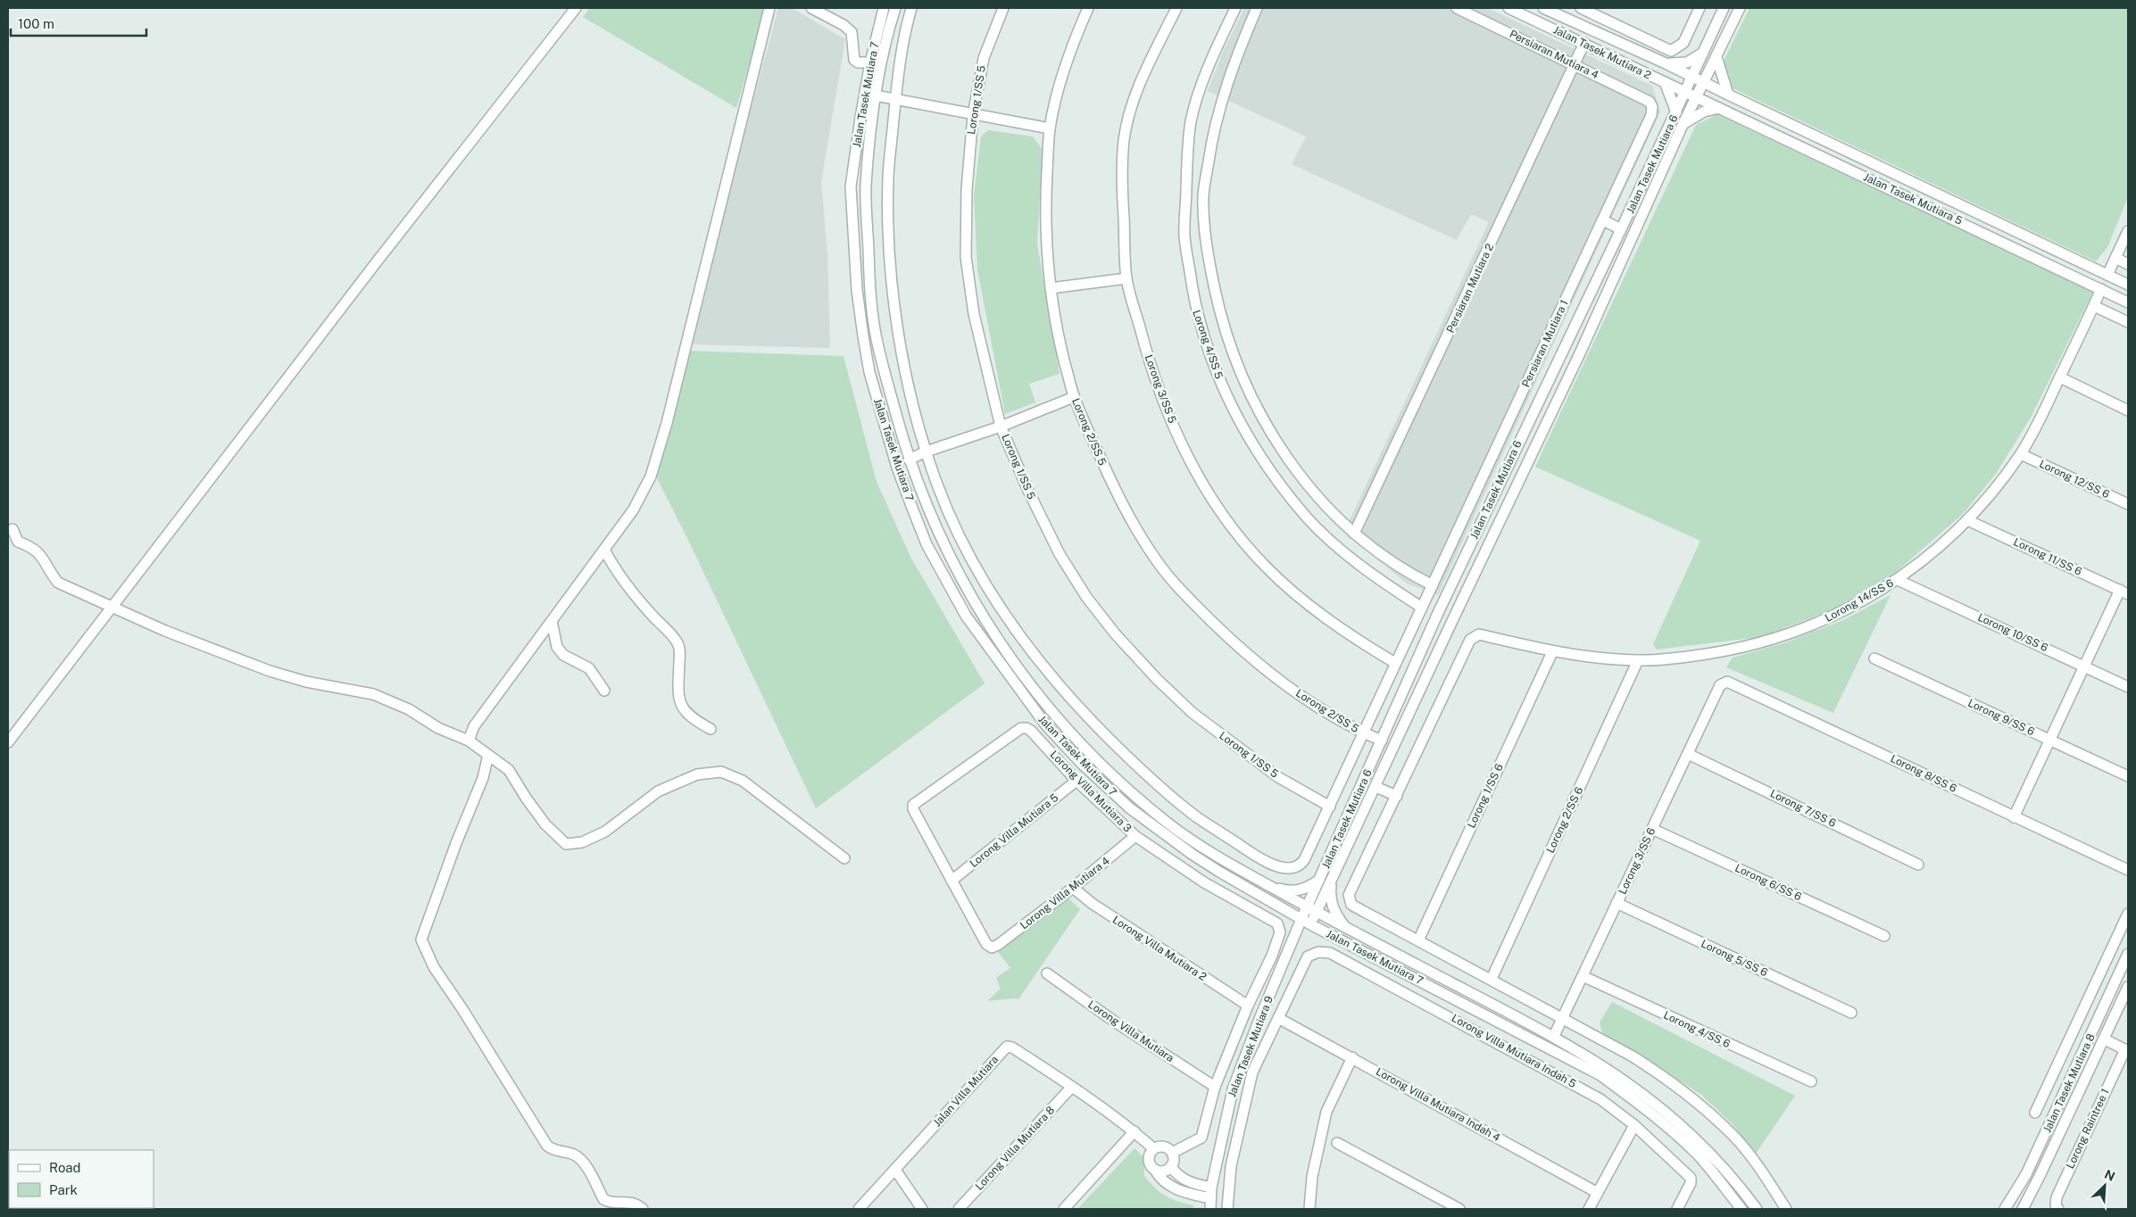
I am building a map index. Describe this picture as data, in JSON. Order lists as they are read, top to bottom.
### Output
{
  "streets": {
    "street": [
      "Jalan Tasek Mutiara 2",
      "Persiaran Mutiara 4",
      "Jalan Tasek Mutiara 7",
      "Lorong 1/SS 5",
      "Jalan Tasek Mutiara 6",
      "Jalan Tasek Mutiara 5",
      "Persiaran Mutiara 2",
      "Persiaran Mutiara 1",
      "Lorong 4/SS 5",
      "Lorong 3/SS 5",
      "Lorong 2/SS 5",
      "Lorong 12/SS 6",
      "Lorong 11/SS 6",
      "Lorong 14/SS 6",
      "Lorong 10/SS 6",
      "Lorong 9/SS 6",
      "Lorong 8/SS 6",
      "Lorong Villa Mutiara 3",
      "Lorong 1/SS 6",
      "Lorong 7/SS 6",
      "Lorong 2/SS 6",
      "Lorong Villa Mutiara 5",
      "Lorong 3/SS 6",
      "Lorong 6/SS 6",
      "Lorong Villa Mutiara 4",
      "Lorong Villa Mutiara 2",
      "Lorong 5/SS 6",
      "Lorong 4/SS 6",
      "Lorong Villa Mutiara",
      "Jalan Tasek Mutiara 9",
      "Lorong Villa Mutiara Indah 5",
      "Jalan Tasek Mutiara 8",
      "Jalan Villa Mutiara",
      "Lorong Villa Mutiara Indah 4",
      "Lorong Raintree 1",
      "Lorong Villa Mutiara 8"
    ]
  },
  "crossings": [
    ["Jalan Tasek Mutiara 2", "Jalan Tasek Mutiara 6"],
    ["Jalan Tasek Mutiara 2", "Jalan Tasek Mutiara 5"],
    ["Jalan Tasek Mutiara 2", "Persiaran Mutiara 2"],
    ["Persiaran Mutiara 4", "Persiaran Mutiara 2"],
    ["Persiaran Mutiara 4", "Persiaran Mutiara 1"],
    ["Jalan Tasek Mutiara 7", "Jalan Tasek Mutiara 6"],
    ["Jalan Tasek Mutiara 7", "Jalan Tasek Mutiara 9"],
    ["Jalan Tasek Mutiara 6", "Jalan Tasek Mutiara 5"],
    ["Jalan Tasek Mutiara 6", "Lorong 2/SS 5"],
    ["Jalan Tasek Mutiara 6", "Jalan Tasek Mutiara 9"],
    ["Jalan Tasek Mutiara 5", "Lorong 14/SS 6"],
    ["Lorong 12/SS 6", "Lorong 14/SS 6"],
    ["Lorong 11/SS 6", "Lorong 14/SS 6"],
    ["Lorong 14/SS 6", "Lorong 10/SS 6"],
    ["Lorong 14/SS 6", "Lorong 1/SS 6"],
    ["Lorong 14/SS 6", "Lorong 2/SS 6"],
    ["Lorong 8/SS 6", "Lorong 3/SS 6"],
    ["Lorong Villa Mutiara 3", "Lorong Villa Mutiara 5"],
    ["Lorong Villa Mutiara 3", "Lorong Villa Mutiara 4"],
    ["Lorong Villa Mutiara 3", "Lorong Villa Mutiara 2"],
    ["Lorong 7/SS 6", "Lorong 3/SS 6"],
    ["Lorong Villa Mutiara 5", "Lorong Villa Mutiara 4"],
    ["Lorong 3/SS 6", "Lorong 6/SS 6"],
    ["Lorong 3/SS 6", "Lorong 5/SS 6"],
    ["Lorong 3/SS 6", "Lorong 4/SS 6"],
    ["Lorong Villa Mutiara 4", "Lorong Villa Mutiara 2"],
    ["Lorong Villa Mutiara Indah 5", "Lorong Villa Mutiara Indah 4"],
    ["Jalan Villa Mutiara", "Lorong Villa Mutiara 8"]
  ],
  "legend": ["Road", "Park"],
  "scale_bar": "100 m",
  "north": "top right"
}
